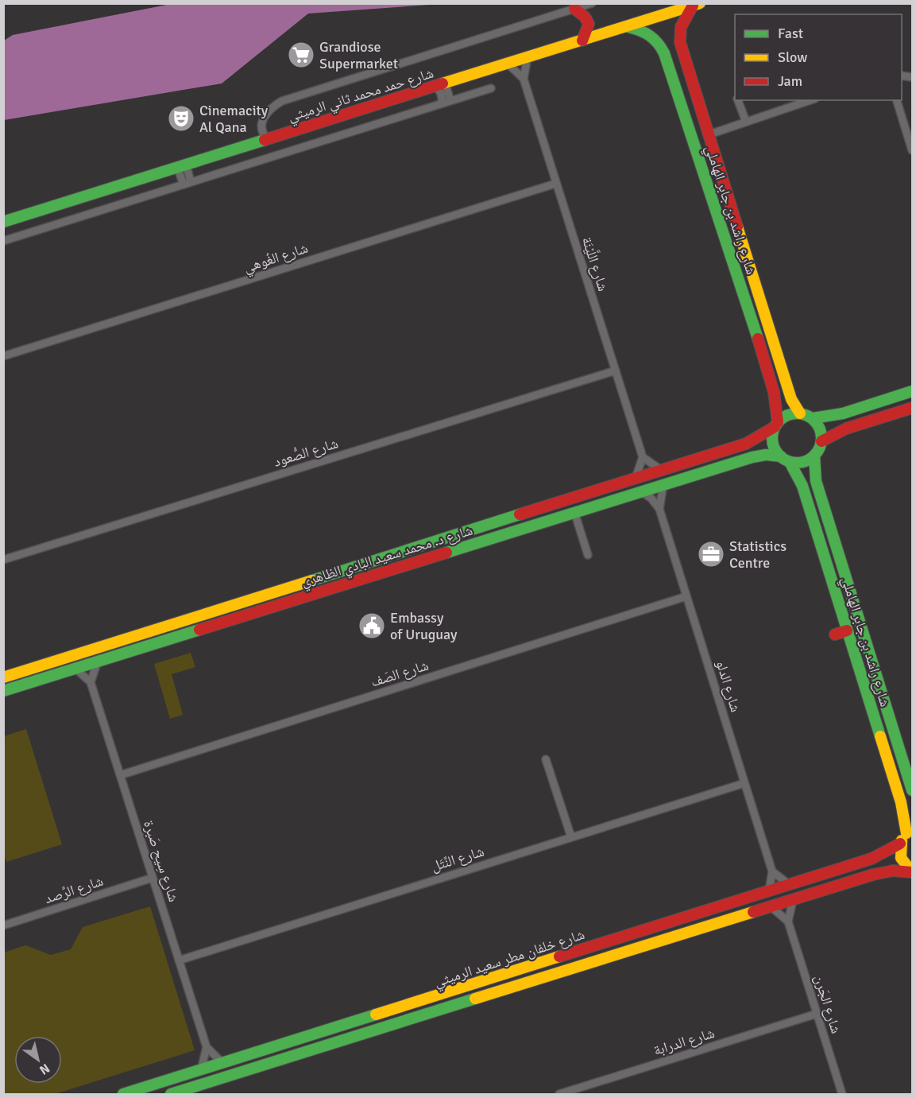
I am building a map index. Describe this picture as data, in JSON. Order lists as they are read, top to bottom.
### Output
{
  "streets": {
    "street": [
      "شارع حمد محمد ثاني الرميثي",
      "شارع راشد بن جابر الهاملي",
      "شارع الغُوهي",
      "شارع اللَّيْنَة",
      "شارع الصُّعود",
      "شارع د. محمد سعيد البادي الظاهري",
      "شارع الصَف",
      "شارع الدلو",
      "شارع النَّتَل",
      "شارع سِيح صَبرة",
      "شارع الرَّصد",
      "شارع خلفان مطر سعيد الرميثي",
      "شارع الجَرن",
      "شارع الدرابة"
    ]
  },
  "crossings": [
    ["شارع حمد محمد ثاني الرميثي", "شارع راشد بن جابر الهاملي"],
    ["شارع حمد محمد ثاني الرميثي", "شارع اللَّيْنَة"],
    ["شارع راشد بن جابر الهاملي", "شارع د. محمد سعيد البادي الظاهري"],
    ["شارع الغُوهي", "شارع اللَّيْنَة"],
    ["شارع اللَّيْنَة", "شارع الصُّعود"],
    ["شارع د. محمد سعيد البادي الظاهري", "شارع الدلو"],
    ["شارع الصَف", "شارع الدلو"],
    ["شارع الصَف", "شارع سِيح صَبرة"],
    ["شارع الدلو", "شارع النَّتَل"],
    ["شارع النَّتَل", "شارع سِيح صَبرة"],
    ["شارع سِيح صَبرة", "شارع الرَّصد"],
    ["شارع سِيح صَبرة", "شارع خلفان مطر سعيد الرميثي"],
    ["شارع خلفان مطر سعيد الرميثي", "شارع الجَرن"],
    ["شارع الجَرن", "شارع الدرابة"]
  ],
  "places": {
    "supermarket": ["Grandiose Supermarket"],
    "theatre": ["Cinemacity Al Qana"],
    "office": ["Statistics Centre"],
    "public building": ["Embassy of Uruguay"]
  },
  "legend": ["Fast", "Slow", "Jam"],
  "north": "bottom right"
}
